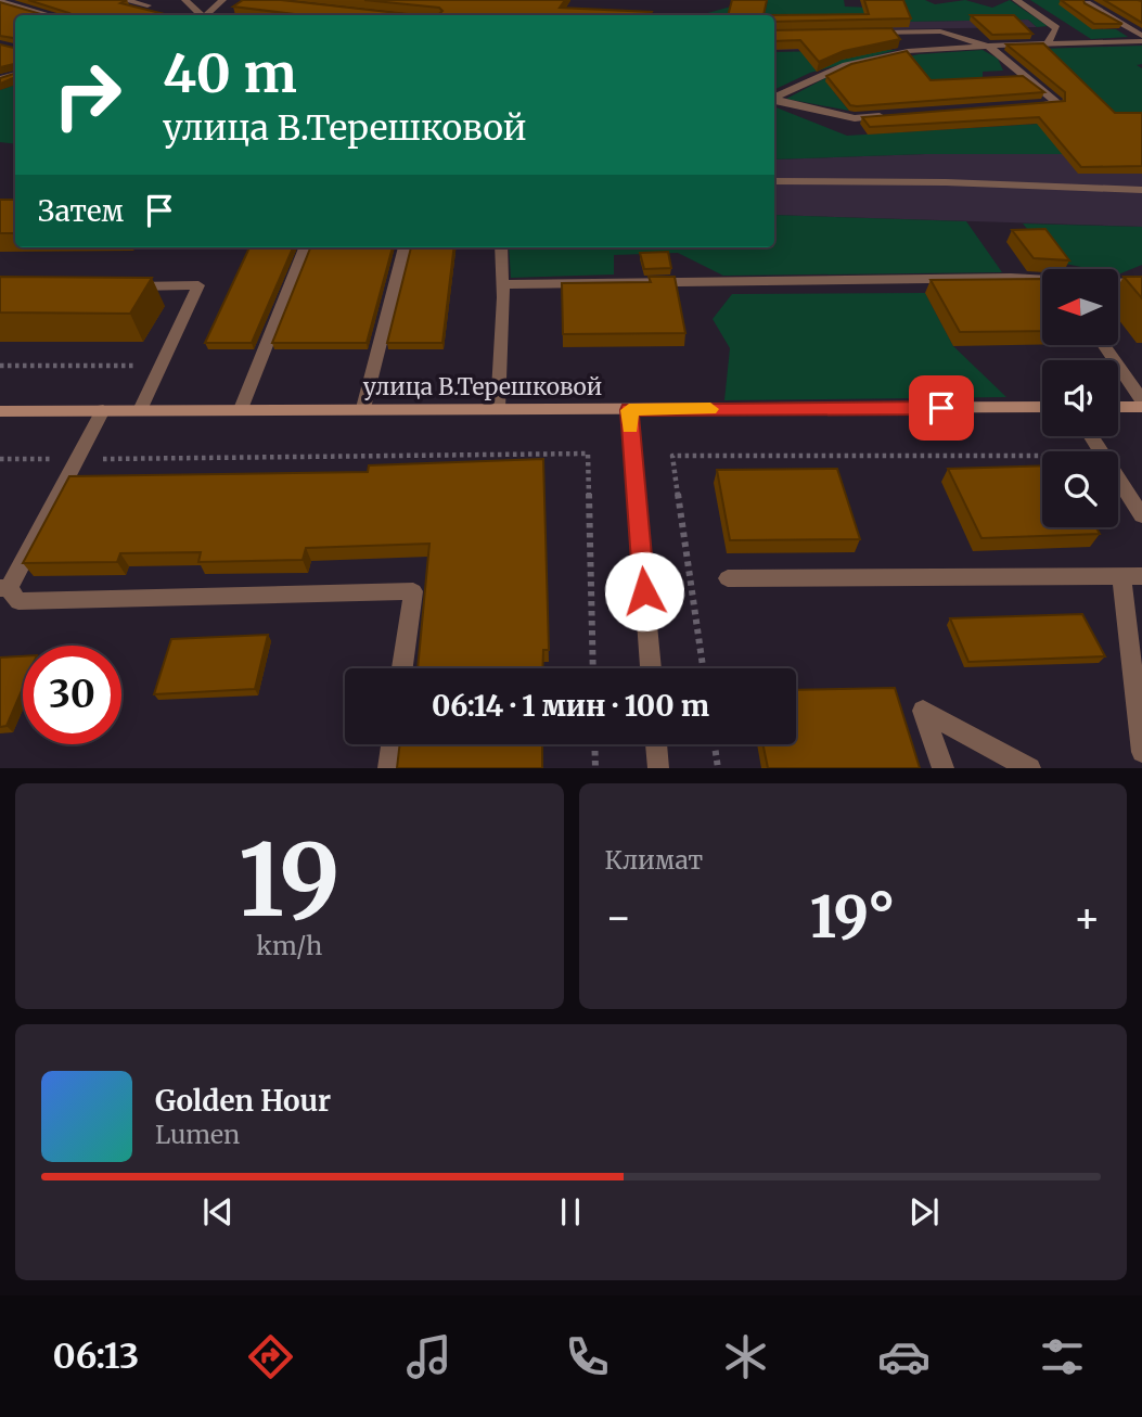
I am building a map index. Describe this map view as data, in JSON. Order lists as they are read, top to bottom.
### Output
{
  "streets": {
    "main road": ["улица В.Терешковой"]
  },
  "north": "left",
  "page": {
    "turn": ["40 m", "улица В.Терешковой"],
    "then": "Затем",
    "limit": "30",
    "trip": "06:14 · 1 мин · 100 m",
    "tile": [
      ["19", "km/h"],
      "Климат"
    ],
    "heat": ["−", "19°", "+"],
    "song": ["Golden Hour", "Lumen"],
    "tabs": "06:13"
  }
}
